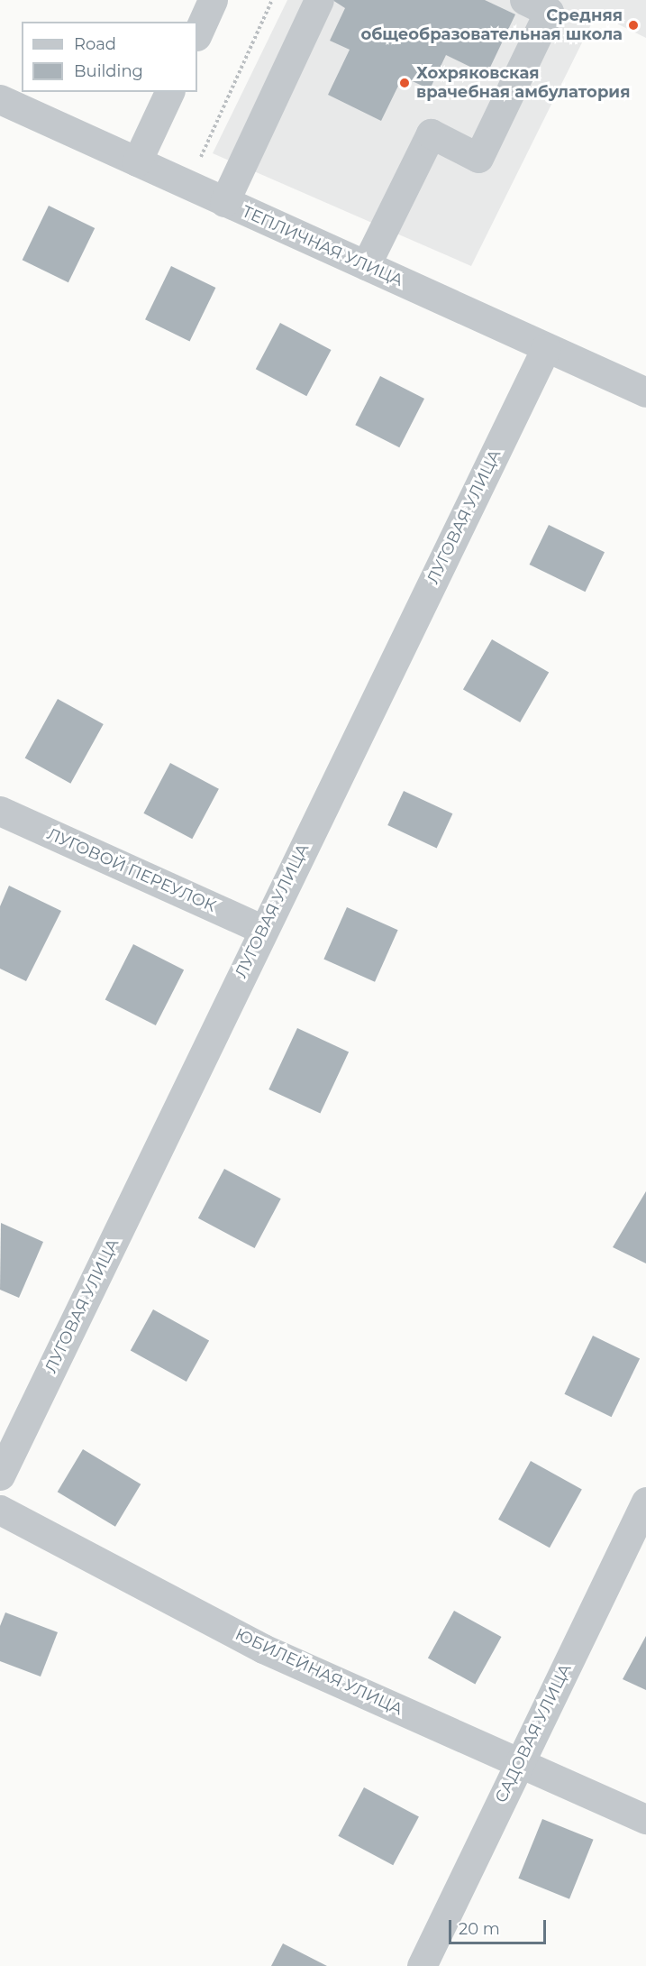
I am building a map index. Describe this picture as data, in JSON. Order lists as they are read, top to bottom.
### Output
{
  "streets": {
    "street": [
      "ТЕПЛИЧНАЯ УЛИЦА",
      "ЛУГОВАЯ УЛИЦА",
      "ЛУГОВОЙ ПЕРЕУЛОК",
      "ЮБИЛЕЙНАЯ УЛИЦА",
      "САДОВАЯ УЛИЦА"
    ]
  },
  "crossings": [
    ["ТЕПЛИЧНАЯ УЛИЦА", "ЛУГОВАЯ УЛИЦА"],
    ["ЛУГОВАЯ УЛИЦА", "ЛУГОВОЙ ПЕРЕУЛОК"],
    ["ЮБИЛЕЙНАЯ УЛИЦА", "САДОВАЯ УЛИЦА"]
  ],
  "places": ["Средняя общеобразовательная школа", "Хохряковская врачебная амбулатория"],
  "legend": ["Road", "Building"],
  "scale_bar": "20 m"
}
